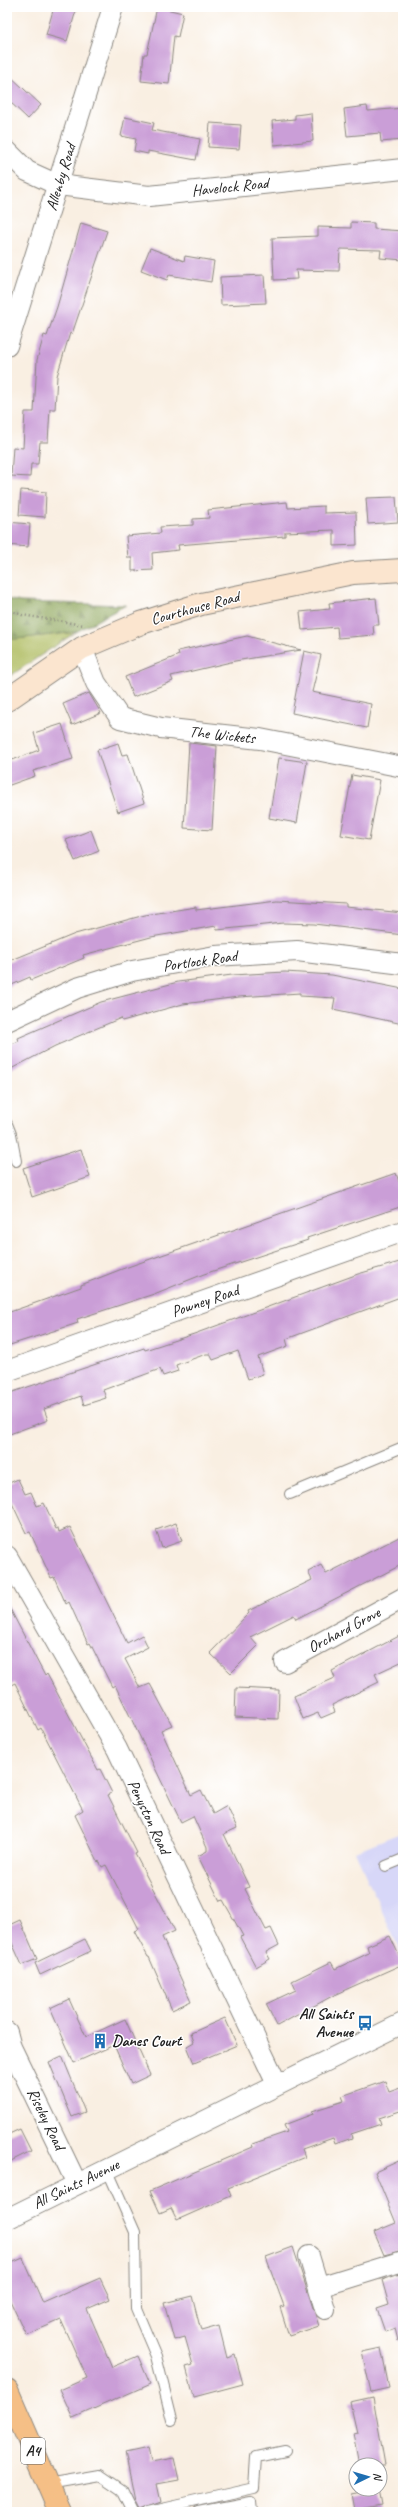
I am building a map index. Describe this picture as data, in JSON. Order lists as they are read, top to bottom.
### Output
{
  "streets": {
    "main road": ["A4"],
    "street": [
      "Allenby Road",
      "Havelock Road",
      "Courthouse Road",
      "The Wickets",
      "Portlock Road",
      "Powney Road",
      "Orchard Grove",
      "Penyston Road",
      "Riseley Road",
      "All Saints Avenue"
    ]
  },
  "crossings": [
    ["Allenby Road", "Havelock Road"],
    ["Courthouse Road", "The Wickets"],
    ["Penyston Road", "All Saints Avenue"],
    ["Riseley Road", "All Saints Avenue"]
  ],
  "places": {
    "bus stop": ["All Saints Avenue"],
    "building": ["Danes Court"]
  },
  "north": "right"
}
